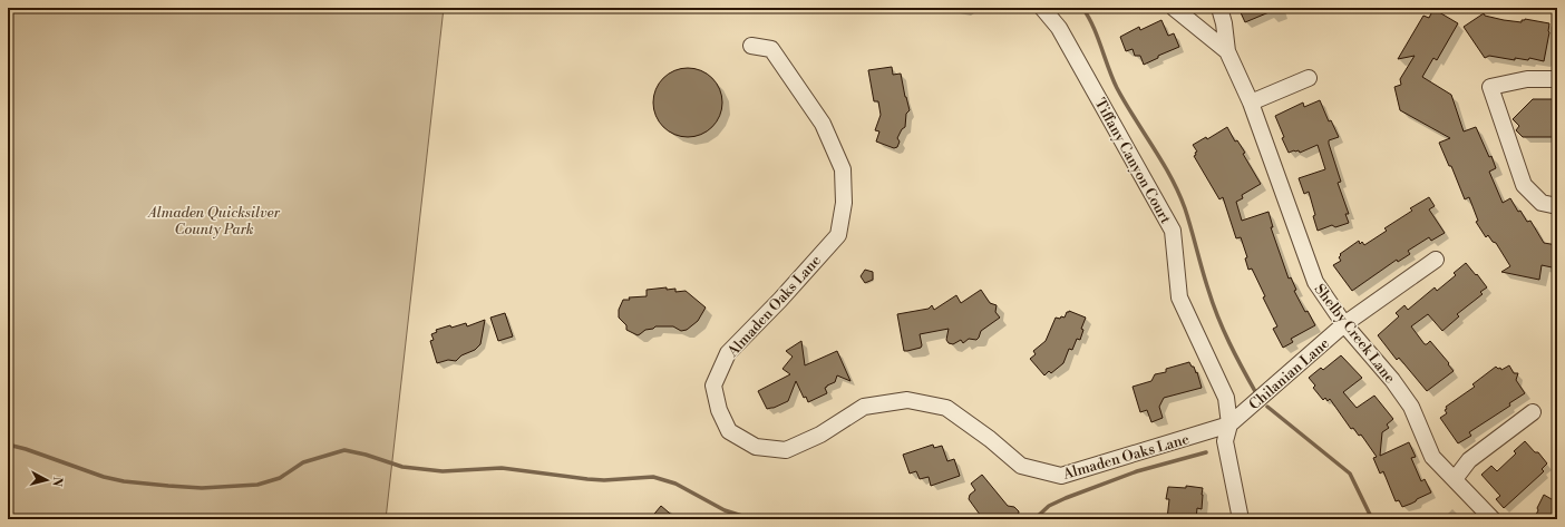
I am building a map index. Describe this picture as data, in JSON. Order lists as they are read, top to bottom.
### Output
{
  "streets": {
    "street": [
      "Tiffany Canyon Court",
      "Almaden Oaks Lane",
      "Shelby Creek Lane",
      "Chilanian Lane"
    ]
  },
  "crossings": [
    ["Tiffany Canyon Court", "Almaden Oaks Lane"],
    ["Tiffany Canyon Court", "Chilanian Lane"],
    ["Almaden Oaks Lane", "Chilanian Lane"],
    ["Shelby Creek Lane", "Chilanian Lane"]
  ],
  "parks": ["Almaden Quicksilver County Park"],
  "north": "right"
}
